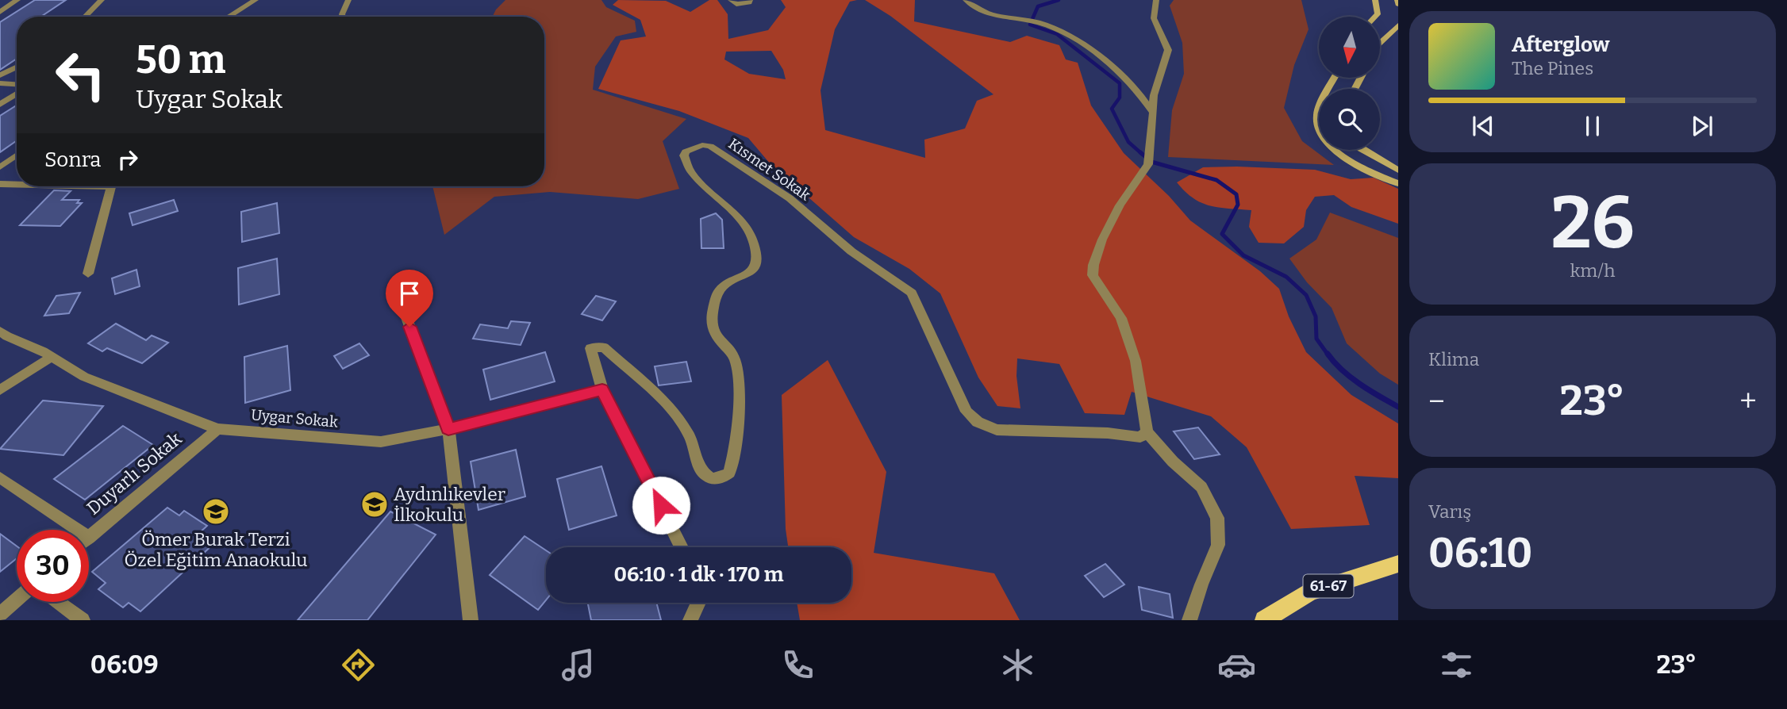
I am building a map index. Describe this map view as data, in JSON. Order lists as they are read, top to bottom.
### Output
{
  "streets": {
    "main road": ["61-67"],
    "street": ["Kısmet Sokak", "Uygar Sokak", "Duyarlı Sokak"]
  },
  "crossings": [
    ["Kısmet Sokak", "Uygar Sokak"],
    ["Uygar Sokak", "Duyarlı Sokak"]
  ],
  "places": {
    "school or university": ["Aydınlıkevler İlkokulu", "Ömer Burak Terzi Özel Eğitim Anaokulu"]
  },
  "north": "bottom",
  "page": {
    "turn": ["50 m", "Uygar Sokak"],
    "song": ["Afterglow", "The Pines"],
    "then": "Sonra",
    "tile": [
      ["26", "km/h"],
      "Klima",
      ["Varış", "06:10"]
    ],
    "heat": ["−", "23°", "+"],
    "limit": "30",
    "trip": "06:10 · 1 dk · 170 m",
    "tabs": ["06:09", "23°"]
  }
}
